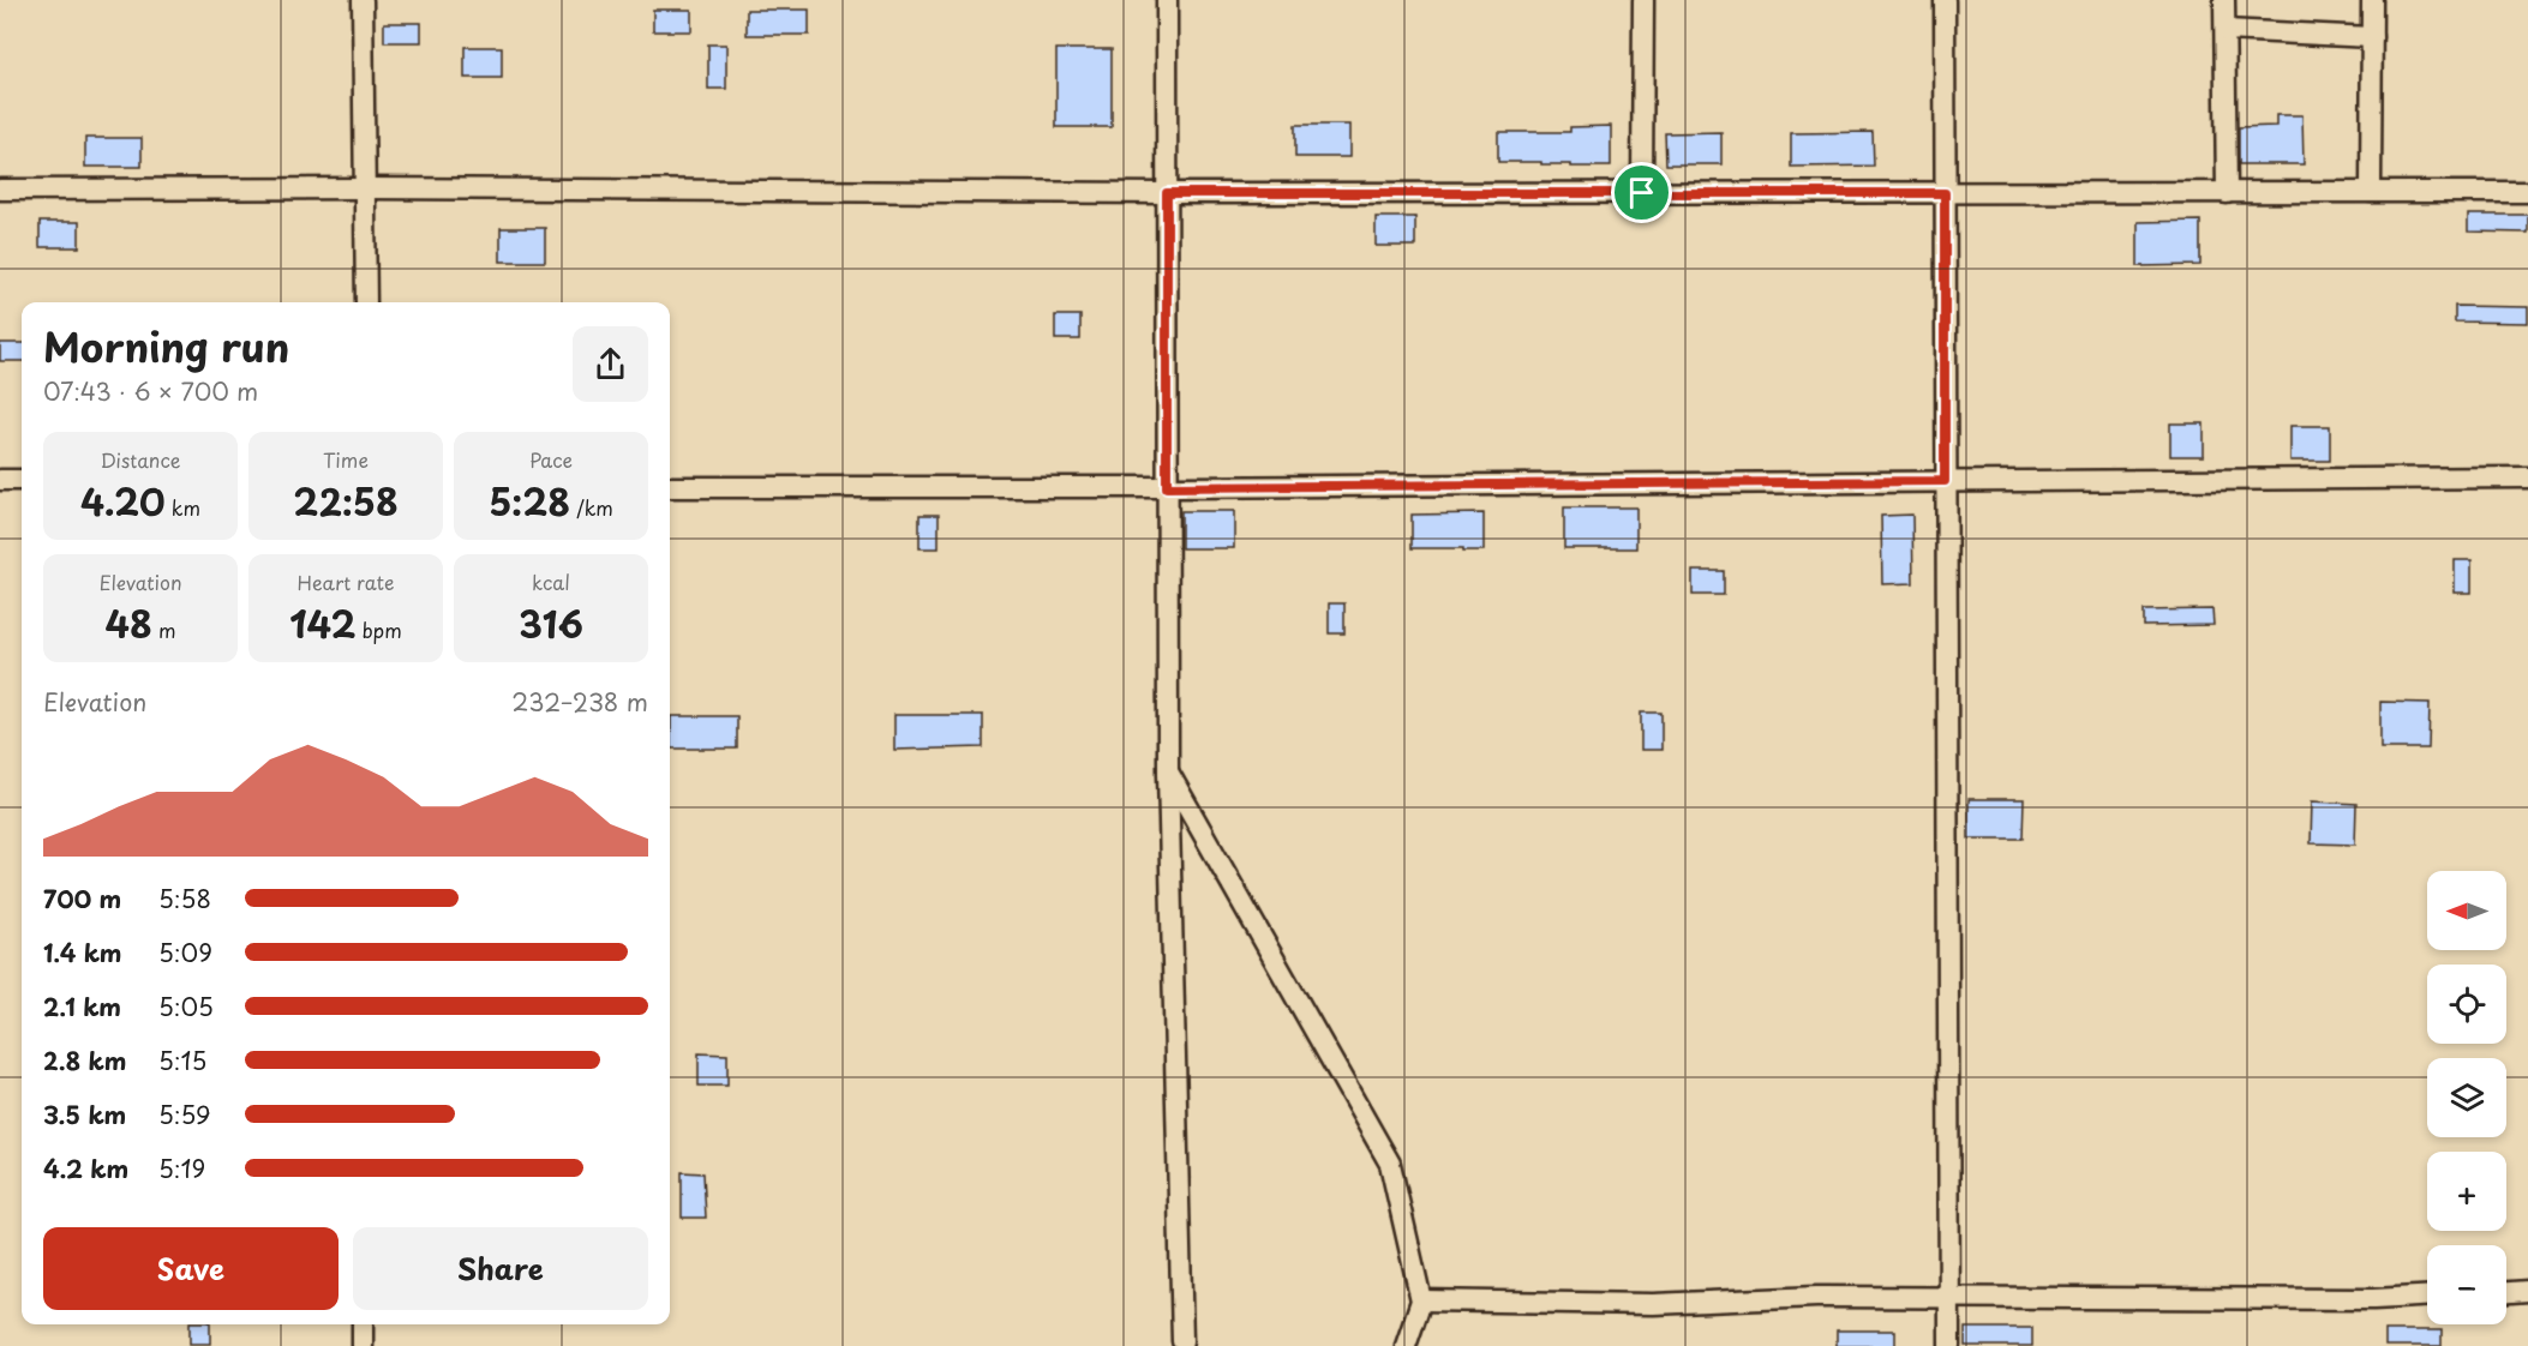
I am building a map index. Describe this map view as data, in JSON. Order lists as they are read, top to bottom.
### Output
{
  "north": "left",
  "page": {
    "heading": ["Morning run", "07:43 · 6 × 700 m"],
    "stats": [
      ["Distance", "4.20 km"],
      ["Time", "22:58"],
      ["Pace", "5:28 /km"],
      ["Elevation", "48 m"],
      ["Heart rate", "142 bpm"],
      ["kcal", "316"]
    ],
    "chart": ["Elevation", "232–238 m"],
    "map_buttons": ["+", "−"],
    "list": [
      {
        "name": "700 m",
        "note": "5:58"
      },
      {
        "name": "1.4 km",
        "note": "5:09"
      },
      {
        "name": "2.1 km",
        "note": "5:05"
      },
      {
        "name": "2.8 km",
        "note": "5:15"
      },
      {
        "name": "3.5 km",
        "note": "5:59"
      },
      {
        "name": "4.2 km",
        "note": "5:19"
      }
    ],
    "buttons": ["Save", "Share"]
  }
}
